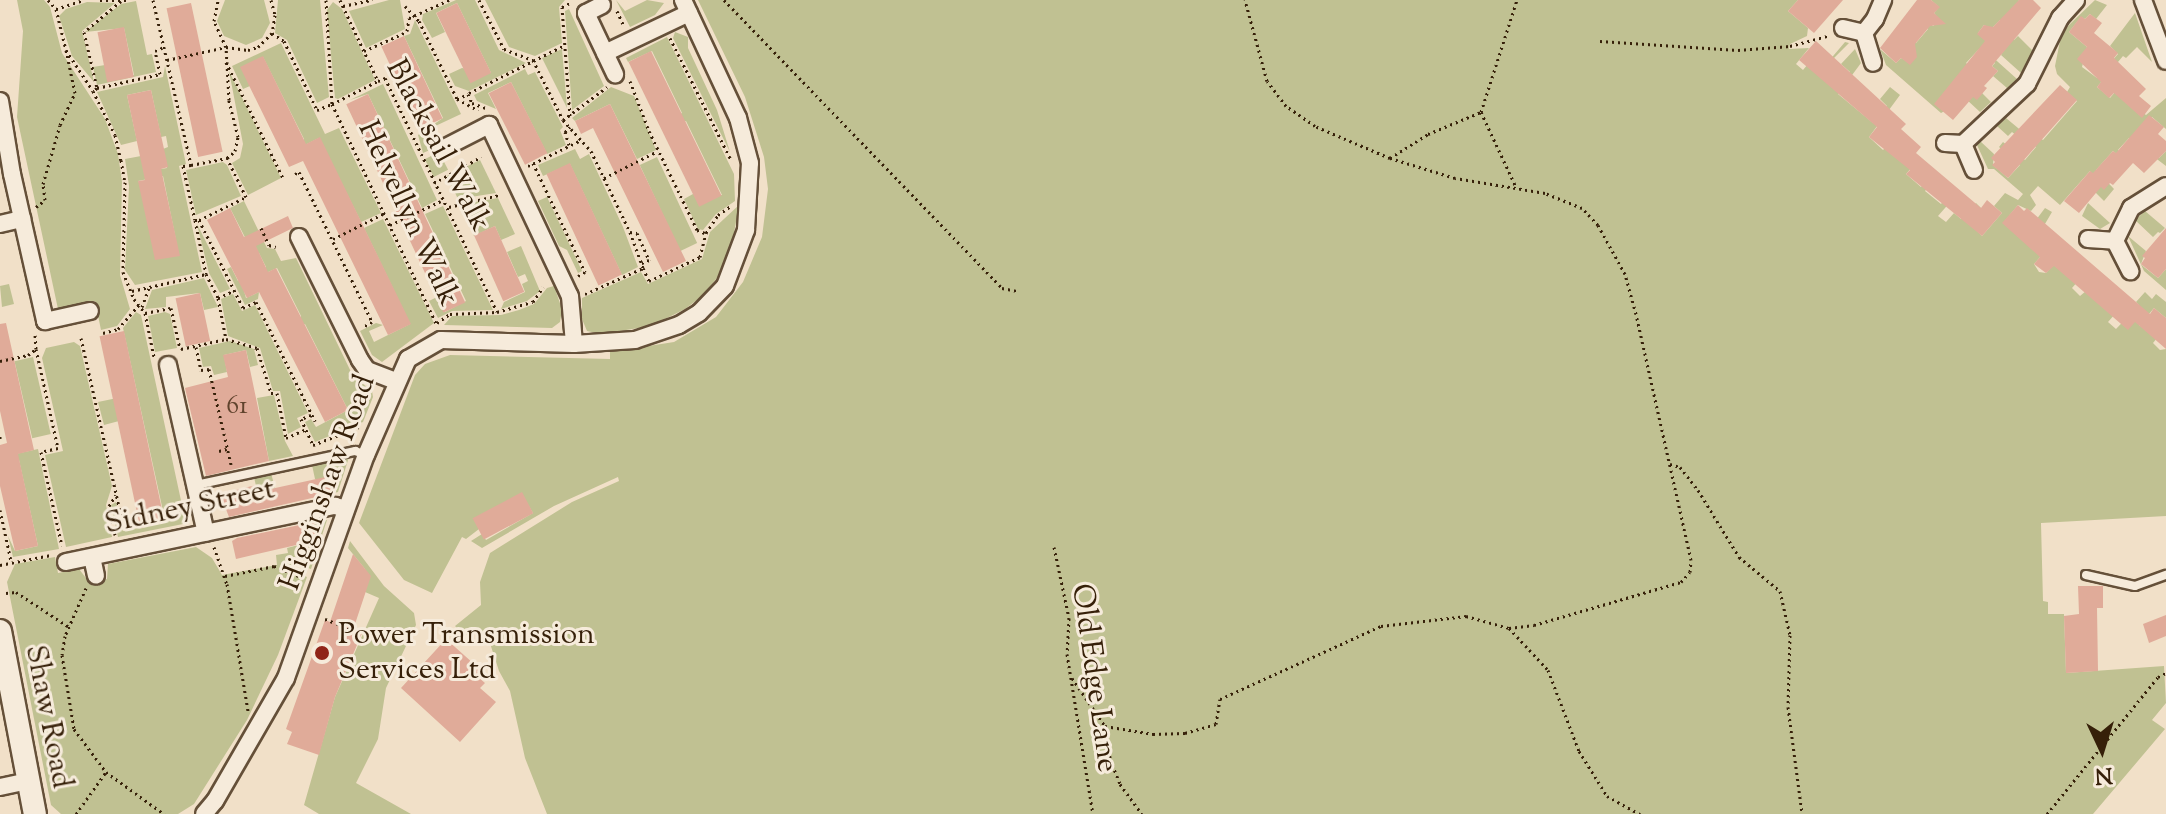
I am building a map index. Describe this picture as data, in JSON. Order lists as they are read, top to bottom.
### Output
{
  "streets": {
    "main road": ["Shaw Road"],
    "street": ["Higginshaw Road", "Sidney Street"],
    "path": ["Blacksail Walk", "Helvellyn Walk", "Old Edge Lane"]
  },
  "crossings": [
    ["Helvellyn Walk", "Higginshaw Road"],
    ["Higginshaw Road", "Sidney Street"]
  ],
  "places": ["Power Transmission Services Ltd"],
  "house_numbers": ["61"],
  "north": "bottom"
}
